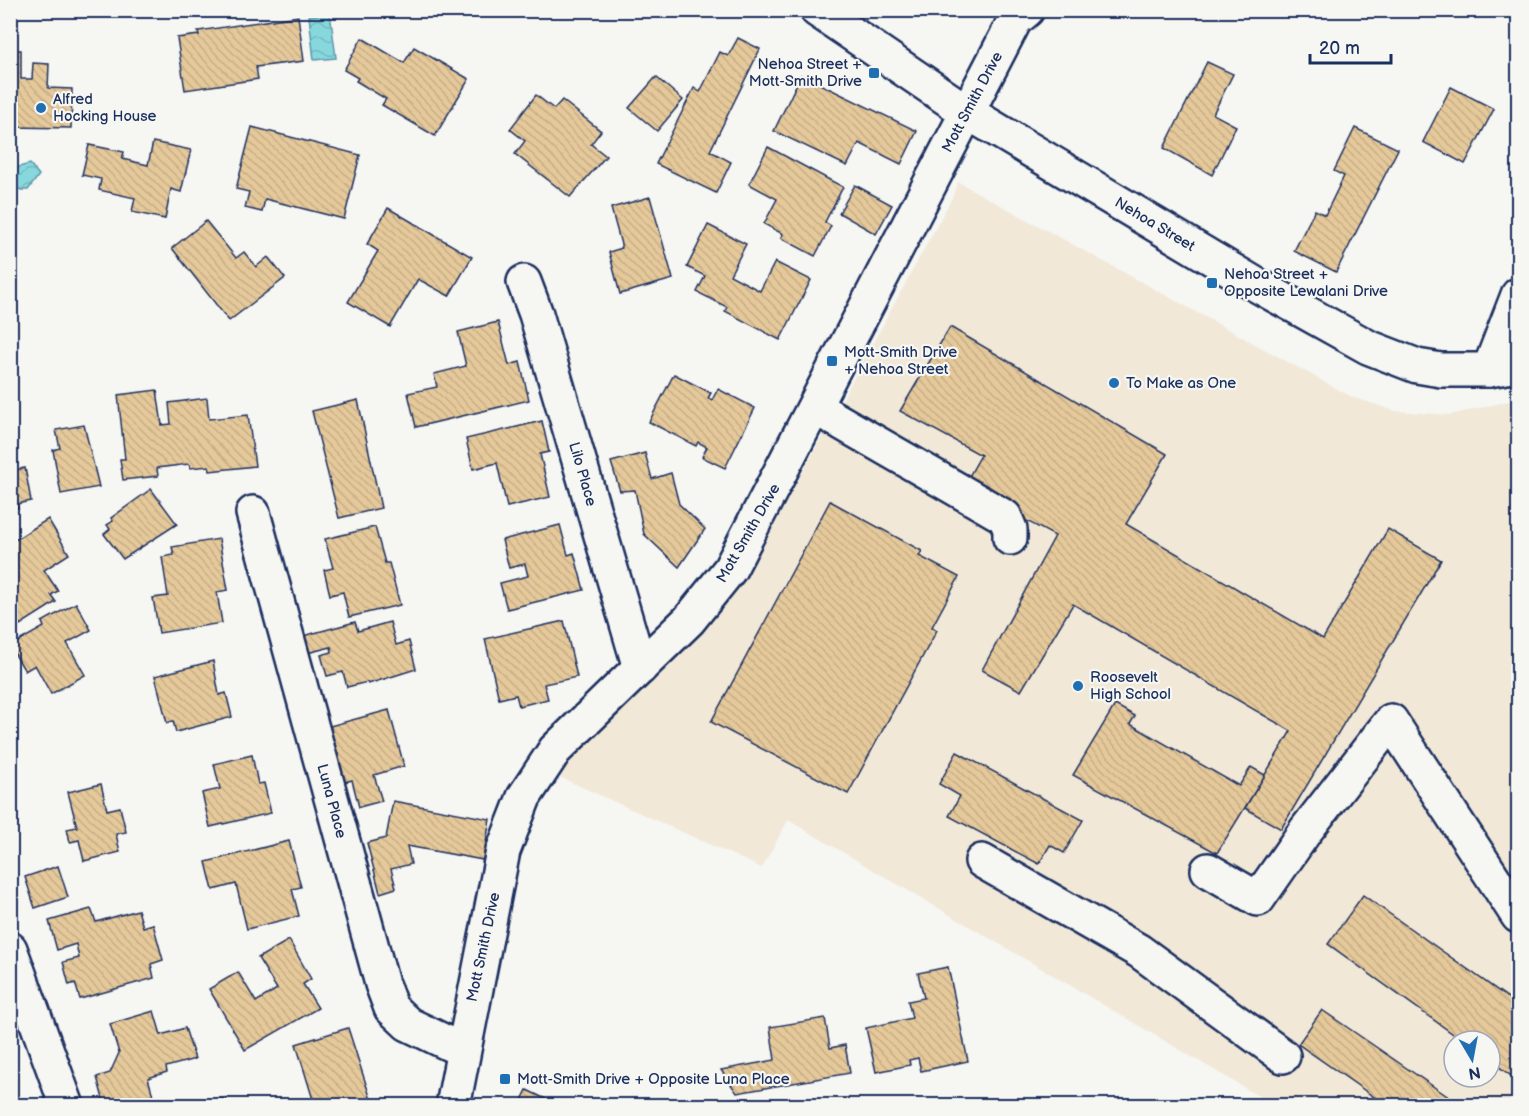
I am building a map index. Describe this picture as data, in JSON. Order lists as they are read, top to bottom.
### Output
{
  "streets": {
    "street": [
      "Mott Smith Drive",
      "Nehoa Street",
      "Lilo Place",
      "Luna Place"
    ]
  },
  "crossings": [
    ["Mott Smith Drive", "Nehoa Street"],
    ["Mott Smith Drive", "Lilo Place"],
    ["Mott Smith Drive", "Luna Place"]
  ],
  "places": {
    "transit": [
      "Nehoa Street + Mott-Smith Drive",
      "Nehoa Street + Opposite Lewalani Drive",
      "Mott-Smith Drive + Nehoa Street",
      "Mott-Smith Drive + Opposite Luna Place"
    ],
    "other": ["Alfred Hocking House", "To Make as One", "Roosevelt High School"]
  },
  "scale_bar": "20 m",
  "north": "bottom"
}
